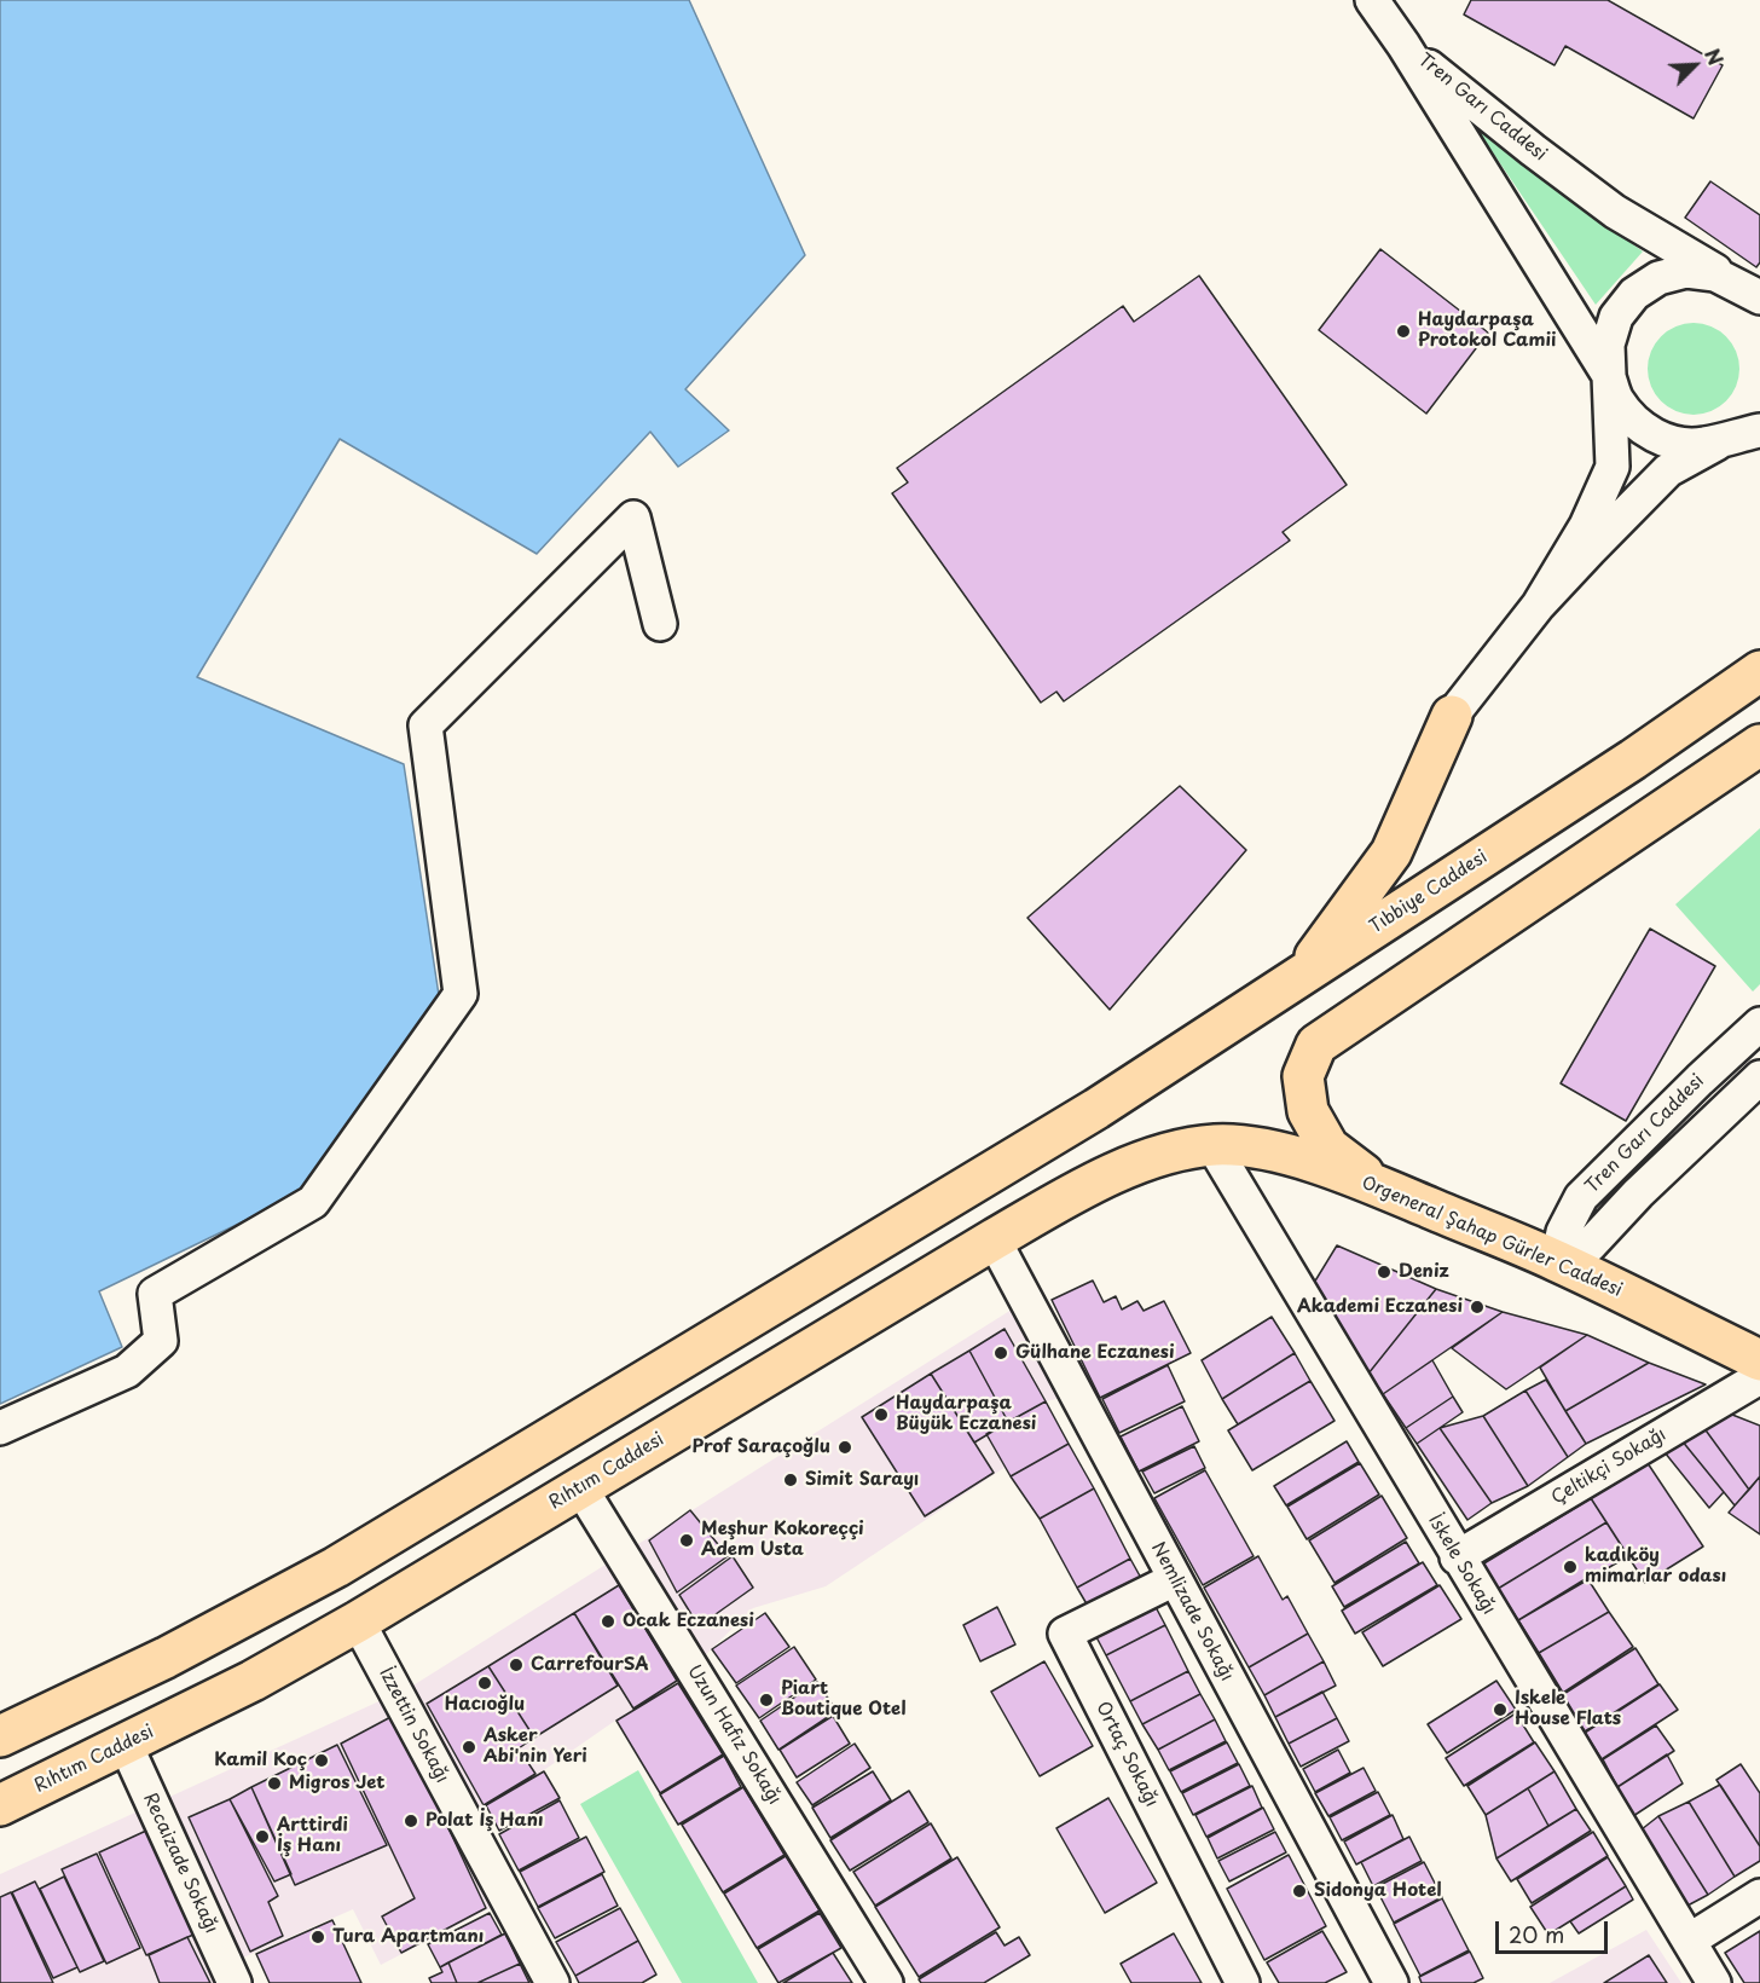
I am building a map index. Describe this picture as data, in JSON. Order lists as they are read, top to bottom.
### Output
{
  "streets": {
    "main road": ["Tıbbiye Caddesi", "Orgeneral Şahap Gürler Caddesi", "Rıhtım Caddesi"],
    "street": [
      "Tren Garı Caddesi",
      "Çeltikçi Sokağı",
      "İskele Sokağı",
      "Nemlizade Sokağı",
      "İzzettin Sokağı",
      "Uzun Hafız Sokağı",
      "Ortaç Sokağı",
      "Recaizade Sokağı"
    ]
  },
  "crossings": [
    ["Tren Garı Caddesi", "Orgeneral Şahap Gürler Caddesi"],
    ["Orgeneral Şahap Gürler Caddesi", "Rıhtım Caddesi"],
    ["Orgeneral Şahap Gürler Caddesi", "İskele Sokağı"],
    ["Çeltikçi Sokağı", "İskele Sokağı"],
    ["Rıhtım Caddesi", "İskele Sokağı"],
    ["Rıhtım Caddesi", "Nemlizade Sokağı"],
    ["Rıhtım Caddesi", "İzzettin Sokağı"],
    ["Rıhtım Caddesi", "Uzun Hafız Sokağı"],
    ["Rıhtım Caddesi", "Recaizade Sokağı"],
    ["Nemlizade Sokağı", "Ortaç Sokağı"]
  ],
  "places": [
    "Haydarpaşa Protokol Camii",
    "Deniz",
    "Akademi Eczanesi",
    "Gülhane Eczanesi",
    "Haydarpaşa Büyük Eczanesi",
    "Prof Saraçoğlu",
    "Simit Sarayı",
    "Meşhur Kokoreççi Adem Usta",
    "kadıköy mimarlar odası",
    "Ocak Eczanesi",
    "CarrefourSA",
    "Hacıoğlu",
    "Piart Boutique Otel",
    "Iskele House Flats",
    "Asker Abi'nin Yeri",
    "Kamil Koç",
    "Migros Jet",
    "Polat İş Hanı",
    "Arttirdi İş Hanı",
    "Sidonya Hotel",
    "Tura Apartmanı"
  ],
  "scale_bar": "20 m",
  "north": "top right"
}
